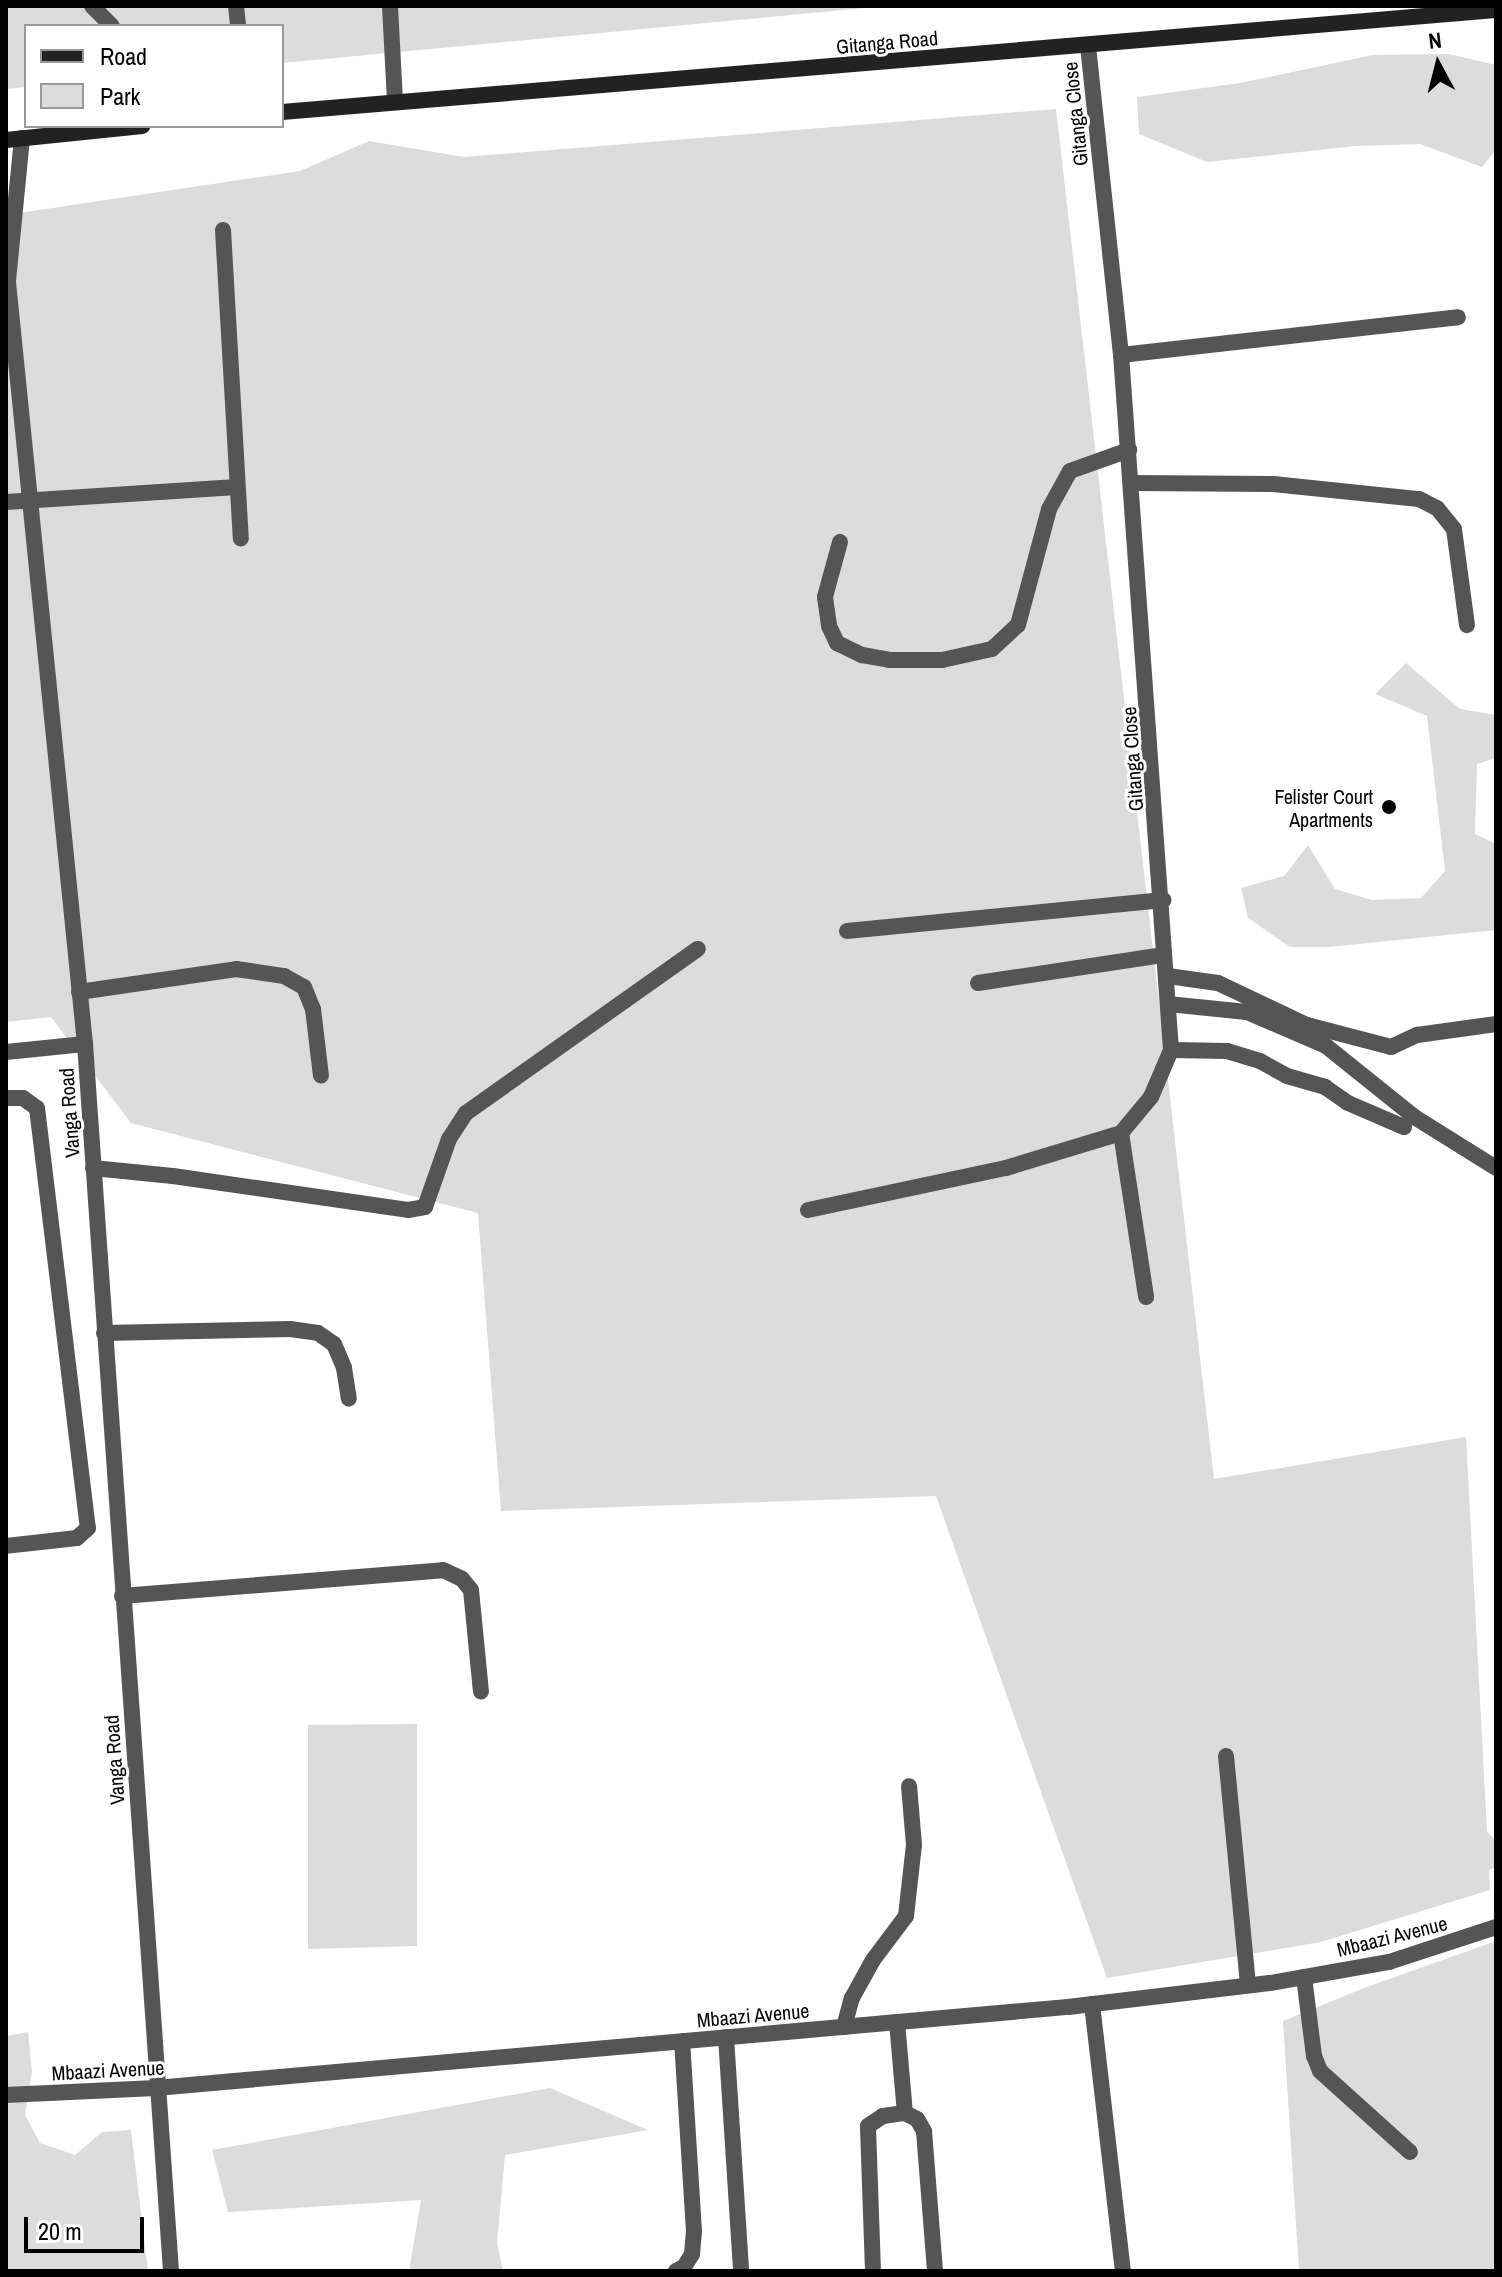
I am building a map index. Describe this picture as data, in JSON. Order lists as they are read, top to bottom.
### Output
{
  "streets": {
    "main road": ["Gitanga Road"],
    "street": ["Gitanga Close", "Vanga Road", "Mbaazi Avenue"]
  },
  "crossings": [
    ["Gitanga Road", "Gitanga Close"],
    ["Vanga Road", "Mbaazi Avenue"]
  ],
  "places": ["Felister Court Apartments"],
  "legend": ["Road", "Park"],
  "scale_bar": "20 m",
  "north": "top"
}
